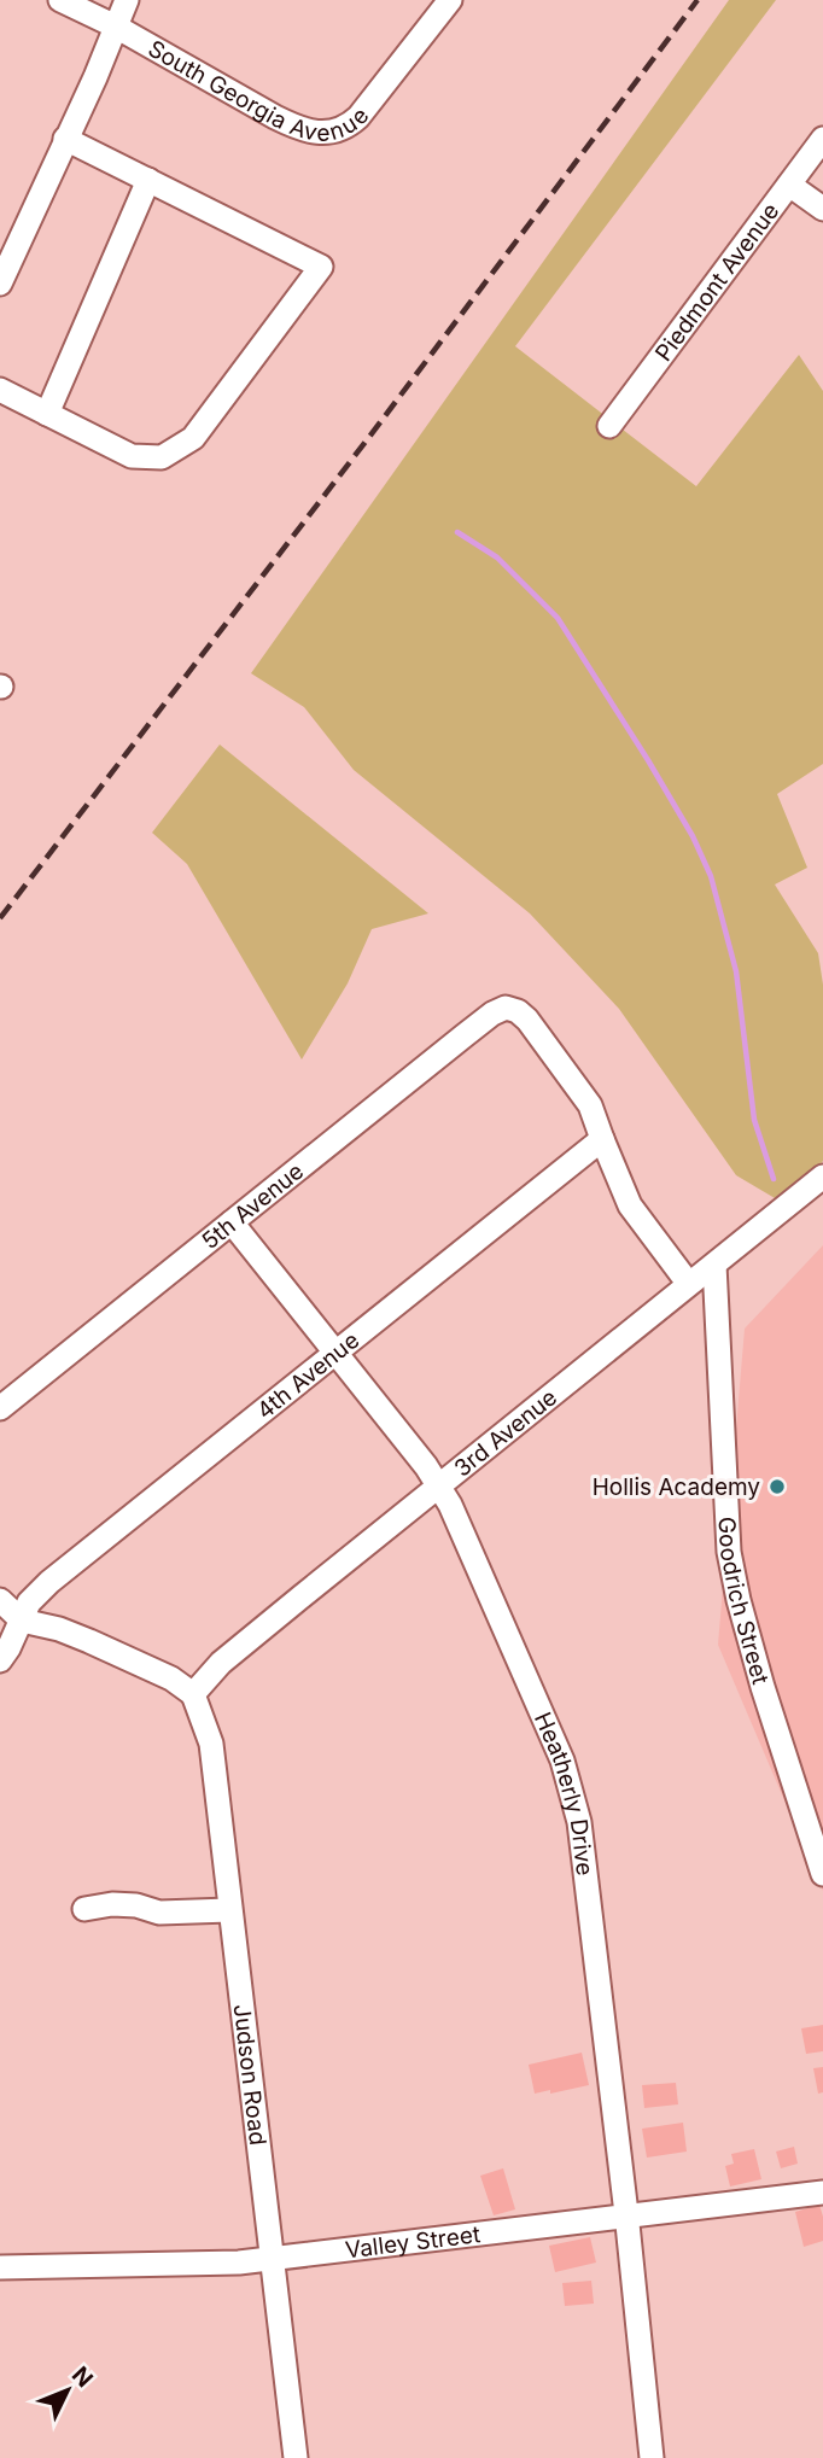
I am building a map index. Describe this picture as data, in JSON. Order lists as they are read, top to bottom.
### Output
{
  "streets": {
    "street": [
      "South Georgia Avenue",
      "Piedmont Avenue",
      "5th Avenue",
      "4th Avenue",
      "3rd Avenue",
      "Goodrich Street",
      "Heatherly Drive",
      "Judson Road",
      "Valley Street"
    ]
  },
  "crossings": [
    ["5th Avenue", "4th Avenue"],
    ["5th Avenue", "Heatherly Drive"],
    ["4th Avenue", "Heatherly Drive"],
    ["3rd Avenue", "Goodrich Street"],
    ["3rd Avenue", "Heatherly Drive"],
    ["3rd Avenue", "Judson Road"],
    ["Heatherly Drive", "Valley Street"],
    ["Judson Road", "Valley Street"]
  ],
  "places": ["Hollis Academy"],
  "north": "top right"
}
